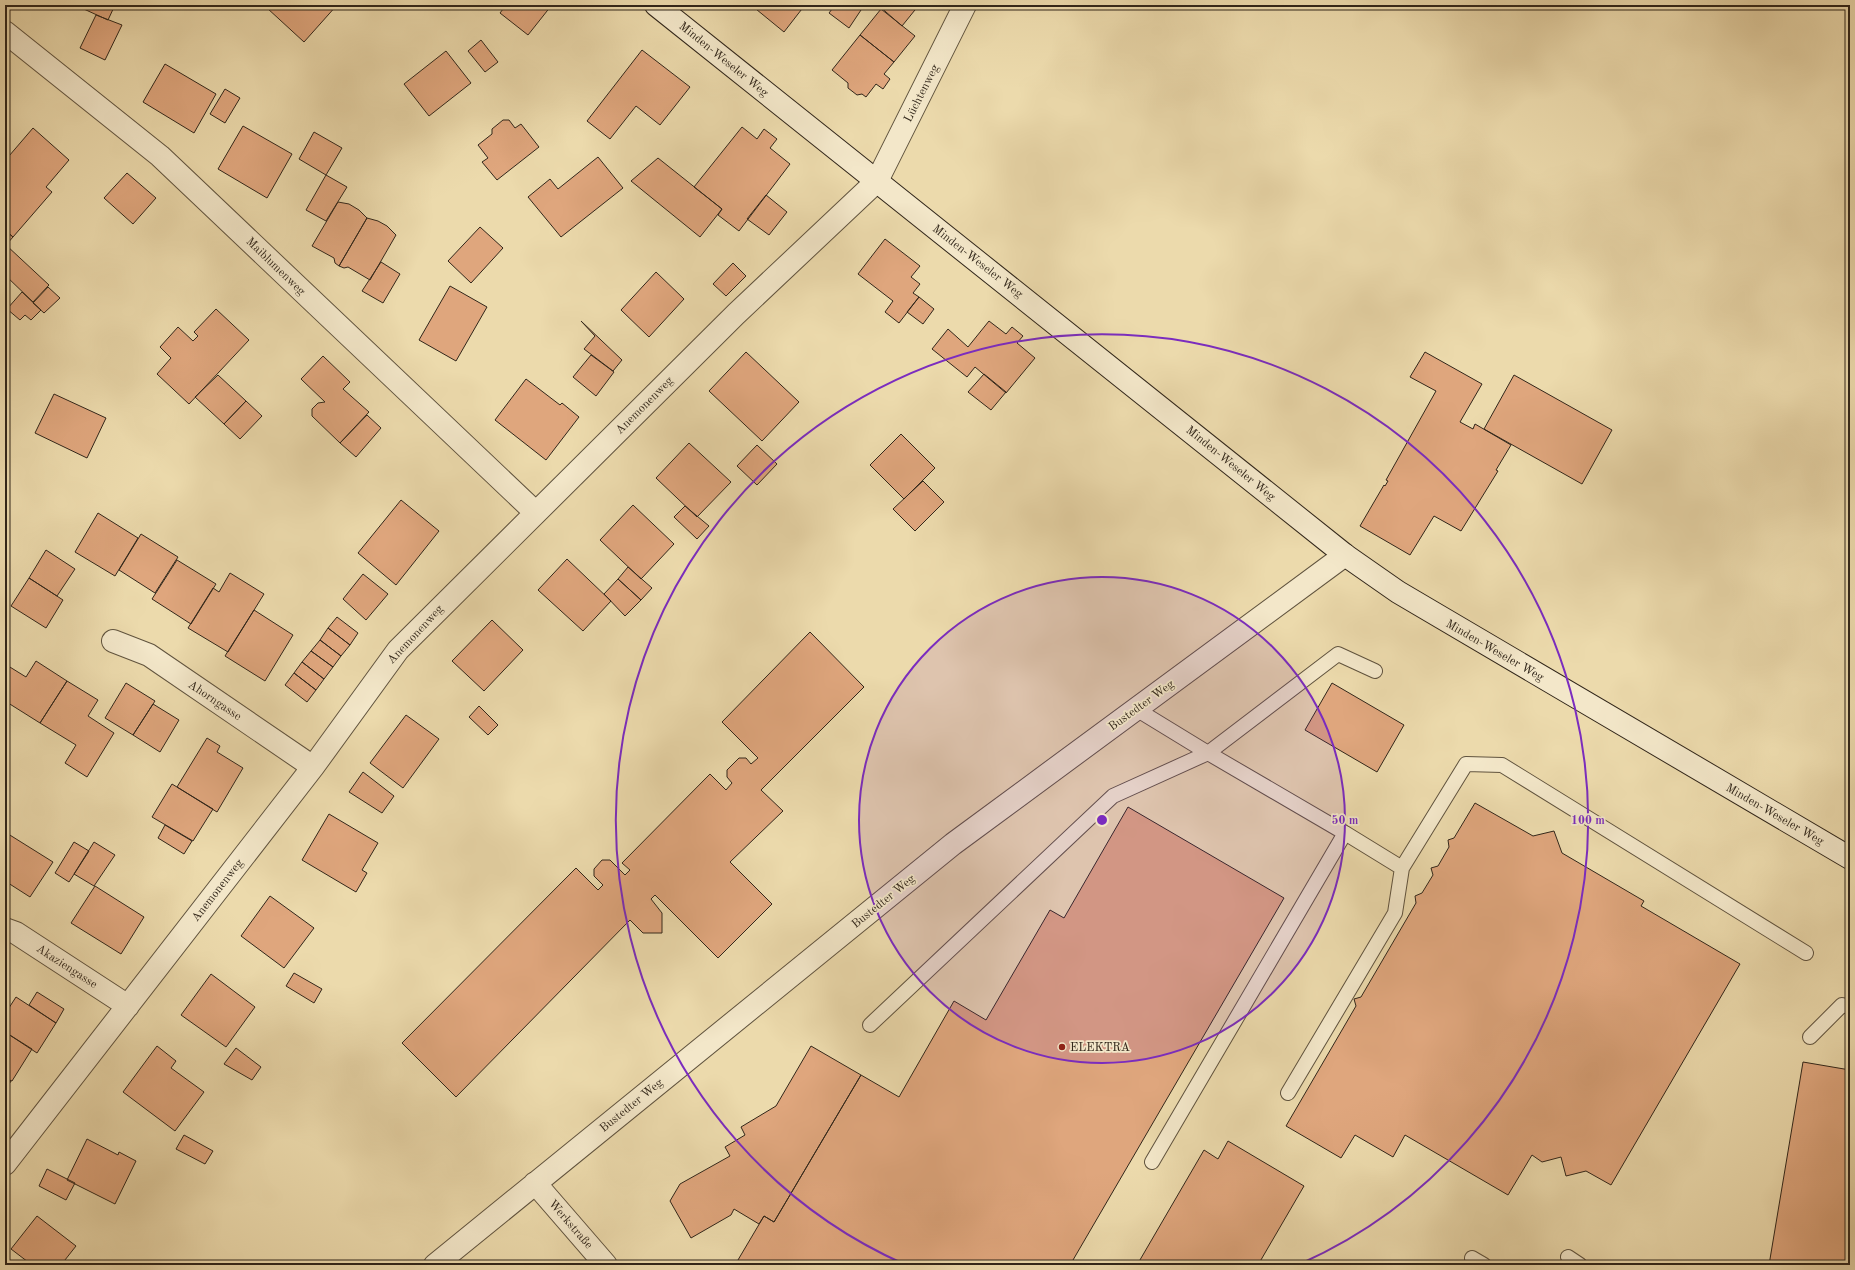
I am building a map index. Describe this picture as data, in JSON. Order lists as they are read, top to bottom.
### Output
{
  "streets": {
    "street": [
      "Minden-Weseler Weg",
      "Lüchtenweg",
      "Maiblumenweg",
      "Anemonenweg",
      "Ahorngasse",
      "Bustedter Weg",
      "Akaziengasse",
      "Werkstraße"
    ]
  },
  "crossings": [
    ["Minden-Weseler Weg", "Lüchtenweg"],
    ["Minden-Weseler Weg", "Anemonenweg"],
    ["Minden-Weseler Weg", "Bustedter Weg"],
    ["Lüchtenweg", "Anemonenweg"],
    ["Maiblumenweg", "Anemonenweg"],
    ["Anemonenweg", "Ahorngasse"],
    ["Anemonenweg", "Akaziengasse"],
    ["Bustedter Weg", "Werkstraße"]
  ],
  "places": ["ELEKTRA"],
  "rings": ["50 m", "100 m"]
}
